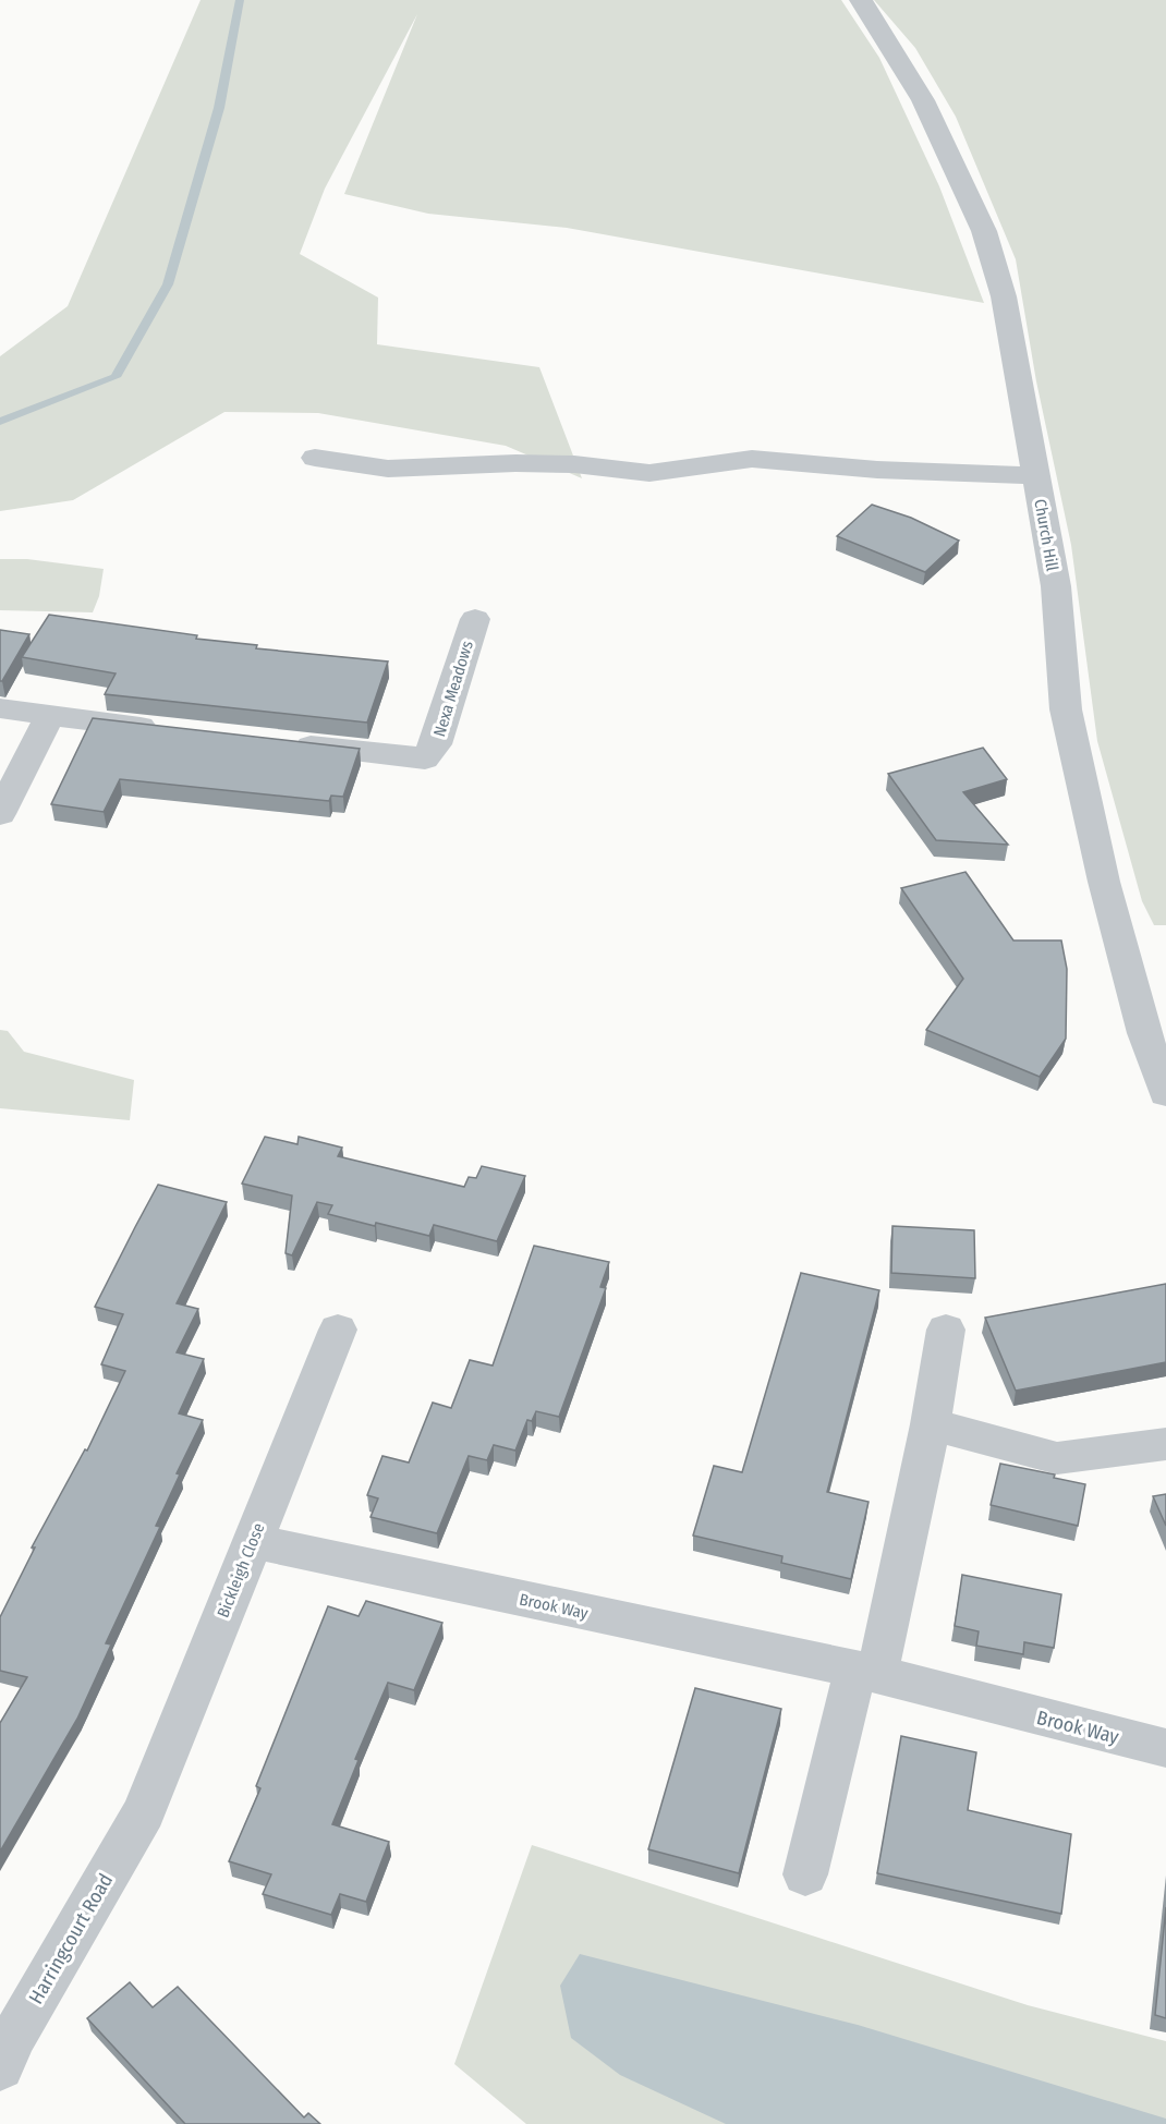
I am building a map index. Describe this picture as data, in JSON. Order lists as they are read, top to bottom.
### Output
{
  "streets": {
    "street": [
      "Church Hill",
      "Nexa Meadows",
      "Bickleigh Close",
      "Brook Way",
      "Harringcourt Road"
    ]
  },
  "crossings": [
    ["Bickleigh Close", "Brook Way"],
    ["Bickleigh Close", "Harringcourt Road"]
  ]
}
